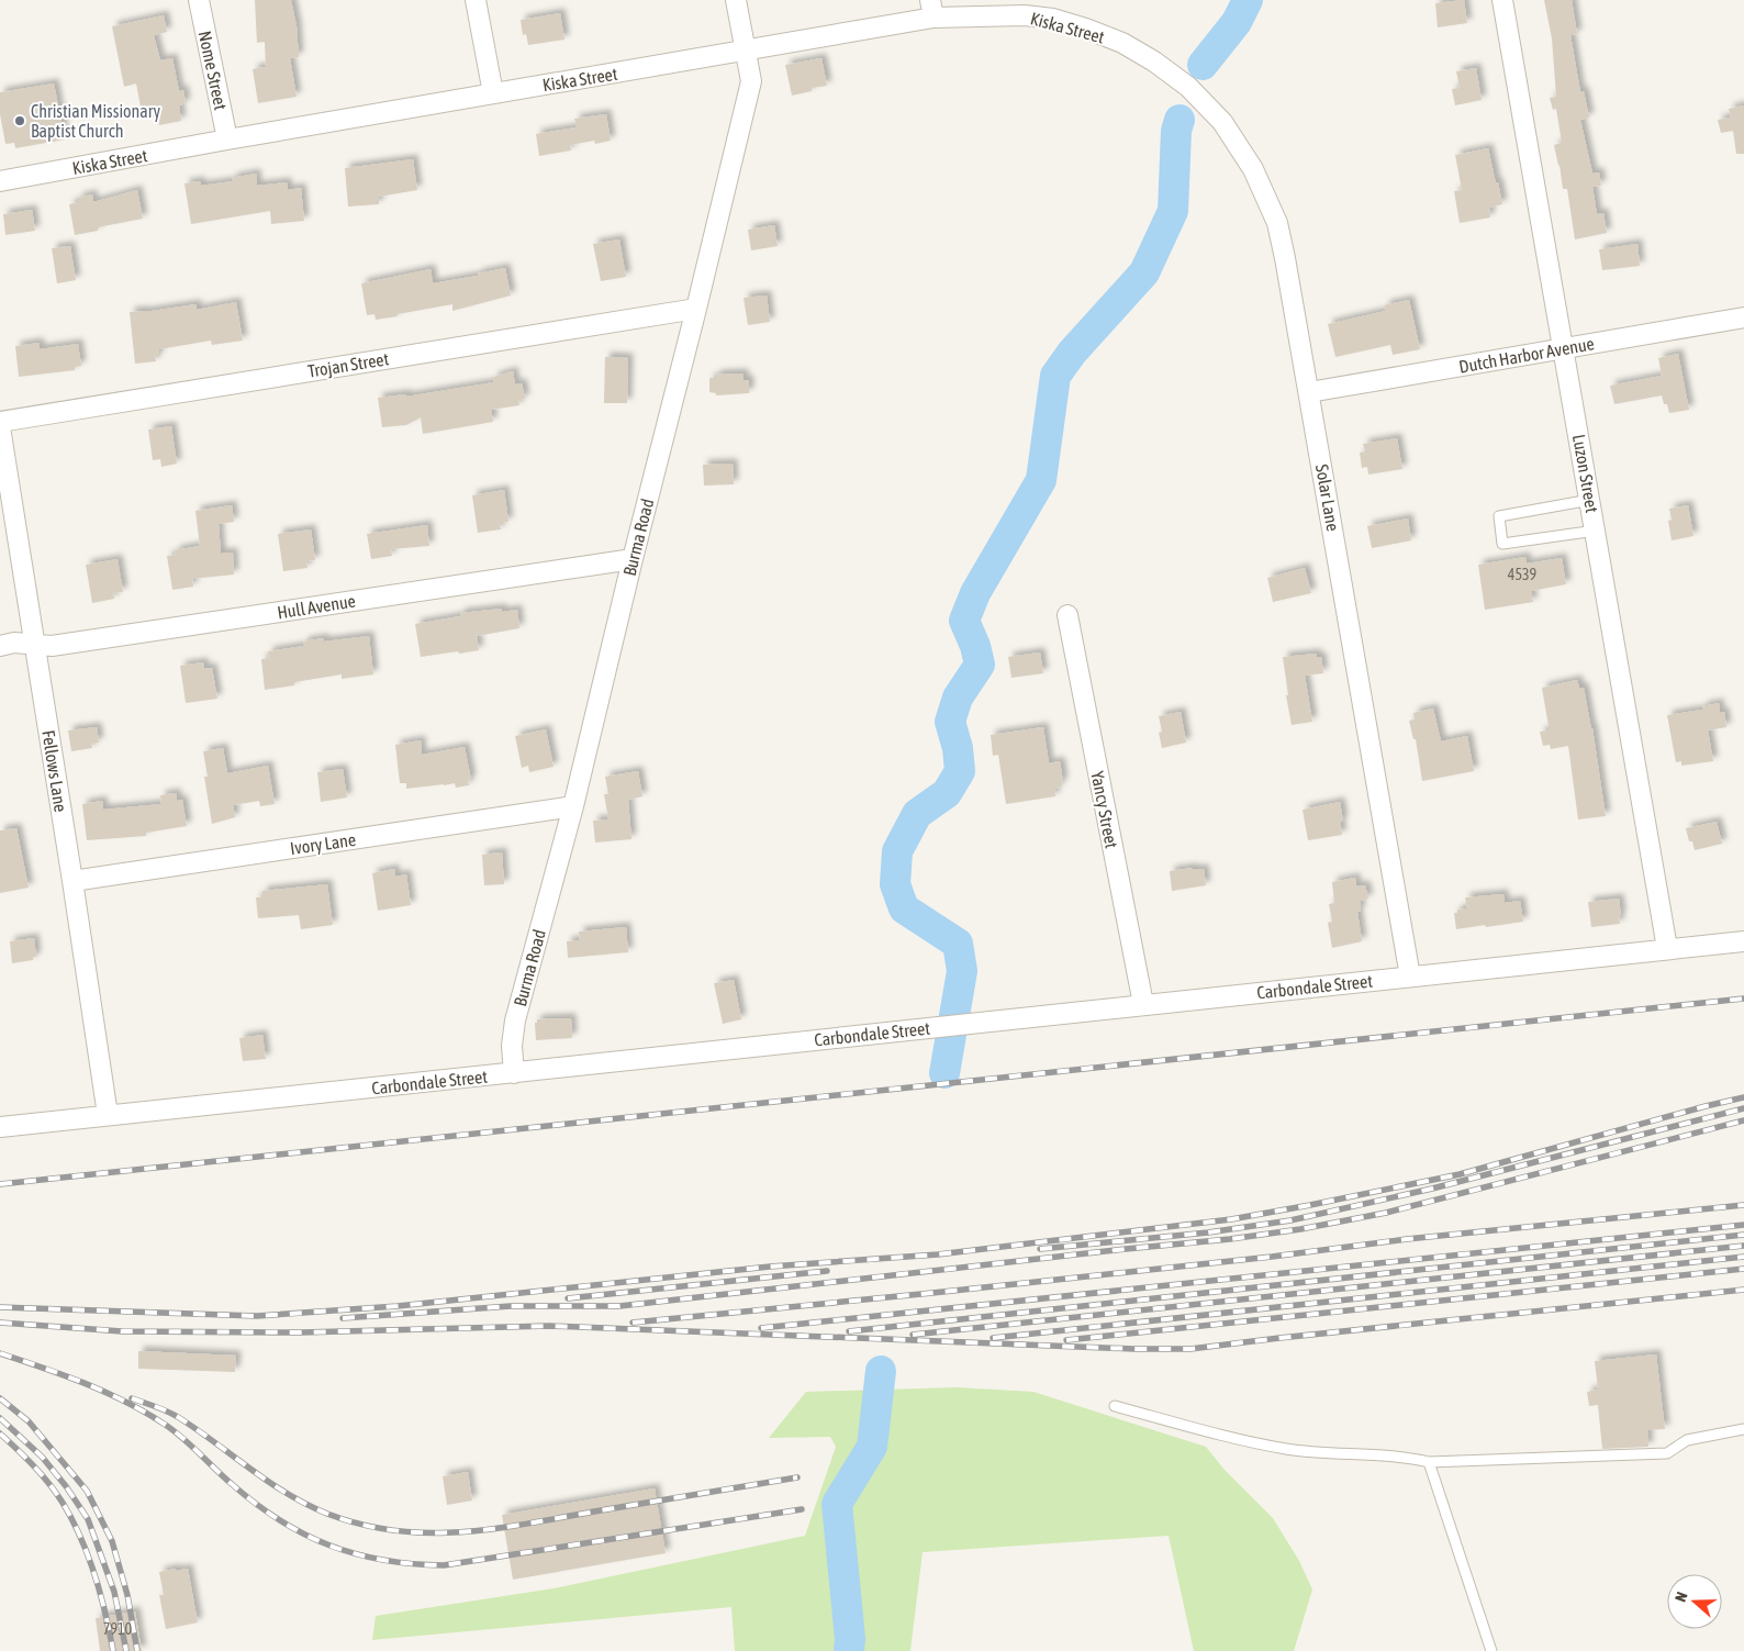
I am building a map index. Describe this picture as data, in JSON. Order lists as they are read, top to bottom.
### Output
{
  "streets": {
    "street": [
      "Kiska Street",
      "Nome Street",
      "Dutch Harbor Avenue",
      "Trojan Street",
      "Luzon Street",
      "Solar Lane",
      "Burma Road",
      "Hull Avenue",
      "Fellows Lane",
      "Yancy Street",
      "Ivory Lane",
      "Carbondale Street"
    ]
  },
  "crossings": [
    ["Kiska Street", "Nome Street"],
    ["Kiska Street", "Solar Lane"],
    ["Kiska Street", "Burma Road"],
    ["Dutch Harbor Avenue", "Luzon Street"],
    ["Dutch Harbor Avenue", "Solar Lane"],
    ["Trojan Street", "Burma Road"],
    ["Luzon Street", "Carbondale Street"],
    ["Solar Lane", "Carbondale Street"],
    ["Burma Road", "Hull Avenue"],
    ["Burma Road", "Ivory Lane"],
    ["Burma Road", "Carbondale Street"],
    ["Hull Avenue", "Fellows Lane"],
    ["Fellows Lane", "Ivory Lane"],
    ["Fellows Lane", "Carbondale Street"],
    ["Yancy Street", "Carbondale Street"]
  ],
  "places": ["Christian Missionary Baptist Church"],
  "house_numbers": ["4539", "7910"],
  "north": "left"
}
